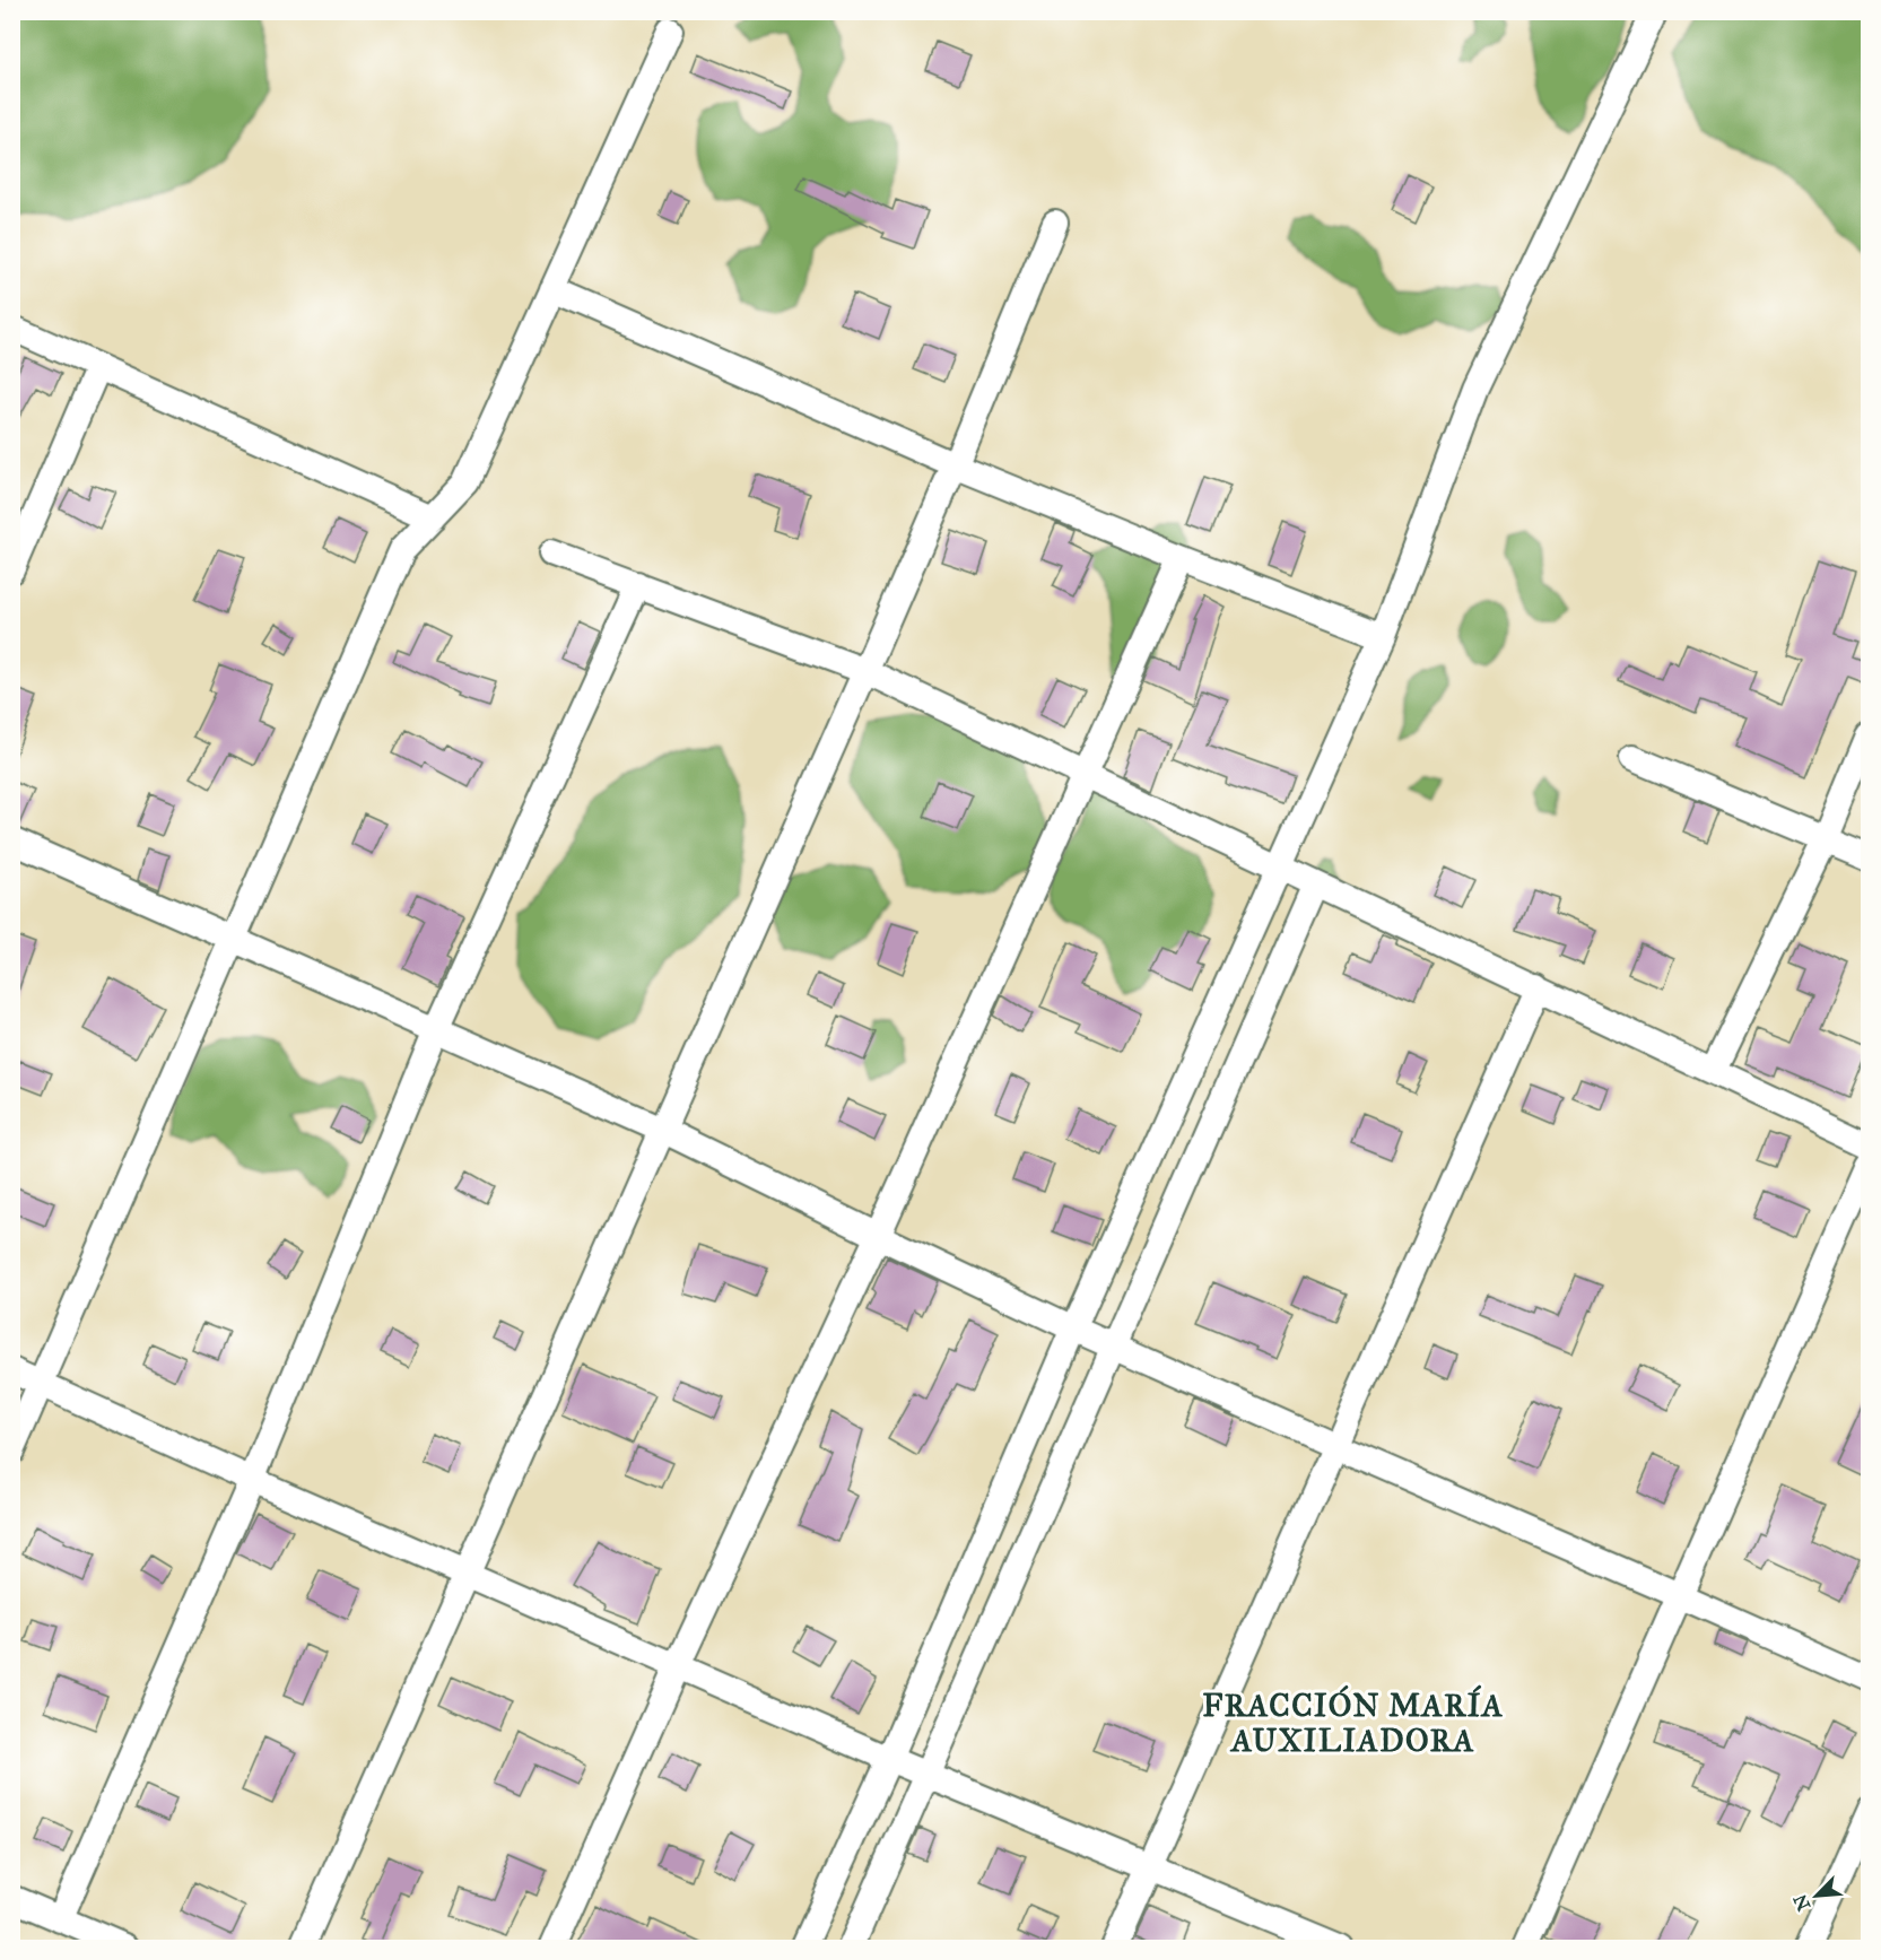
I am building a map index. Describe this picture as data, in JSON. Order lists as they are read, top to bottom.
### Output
{
  "districts": ["FRACCIÓN MARÍA AUXILIADORA"],
  "north": "bottom left"
}
